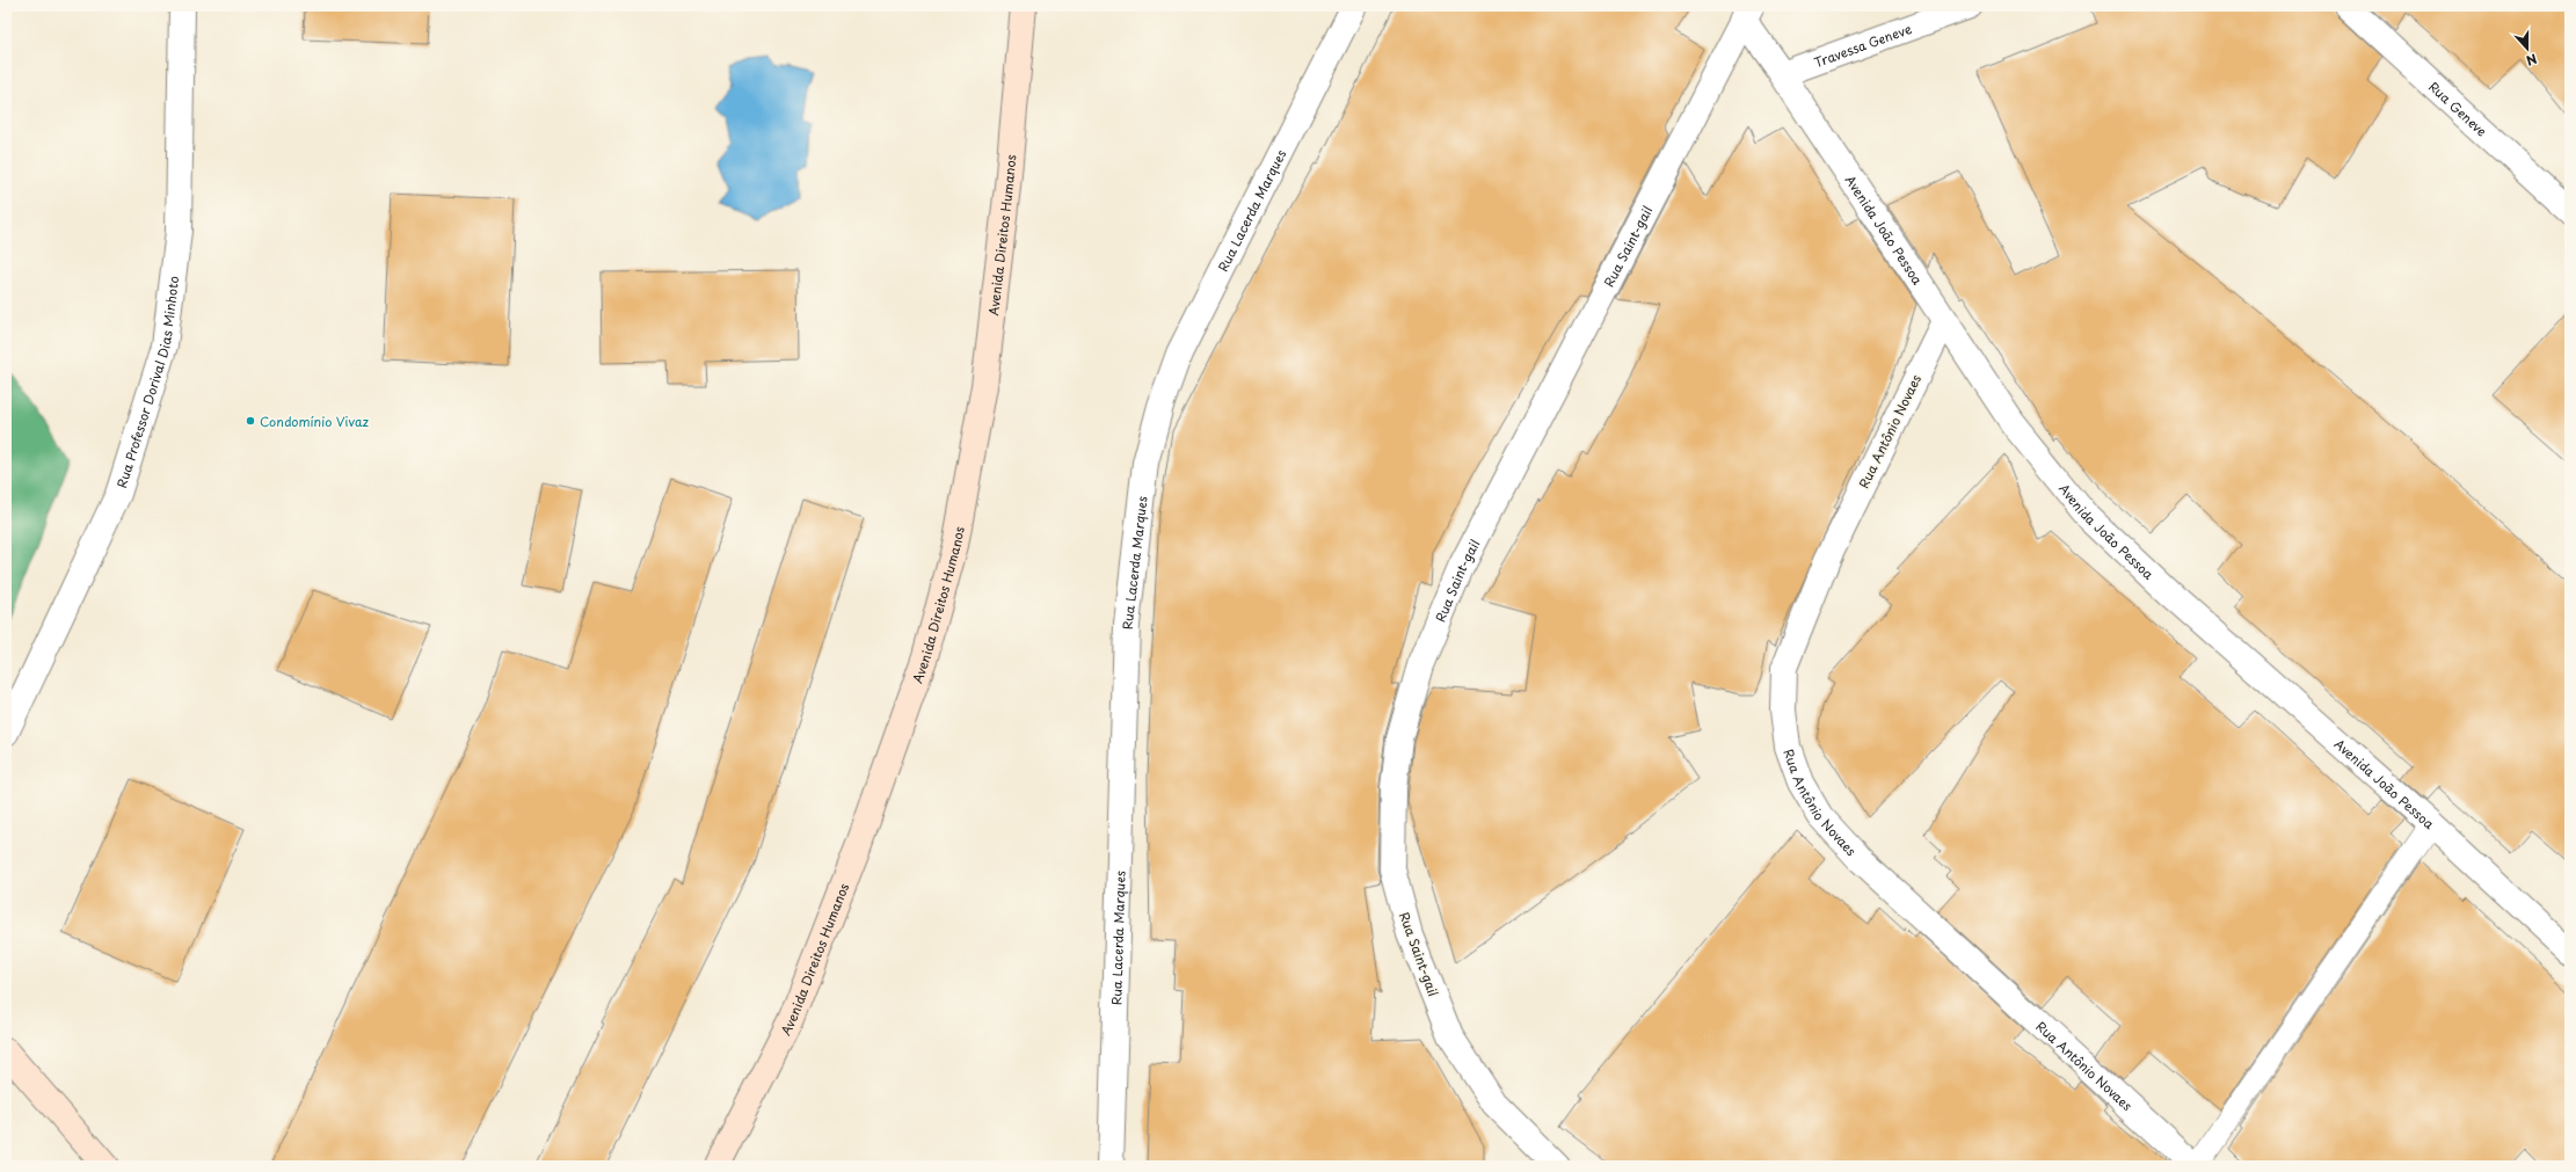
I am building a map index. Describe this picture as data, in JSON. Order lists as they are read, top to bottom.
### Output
{
  "streets": {
    "main road": ["Avenida Direitos Humanos"],
    "street": [
      "Travessa Geneve",
      "Rua Geneve",
      "Rua Lacerda Marques",
      "Avenida João Pessoa",
      "Rua Saint-gail",
      "Rua Professor Dorival Dias Minhoto",
      "Rua Antônio Novaes"
    ]
  },
  "crossings": [
    ["Travessa Geneve", "Avenida João Pessoa"],
    ["Avenida João Pessoa", "Rua Saint-gail"],
    ["Avenida João Pessoa", "Rua Antônio Novaes"]
  ],
  "places": ["Condomínio Vivaz"],
  "north": "bottom"
}
